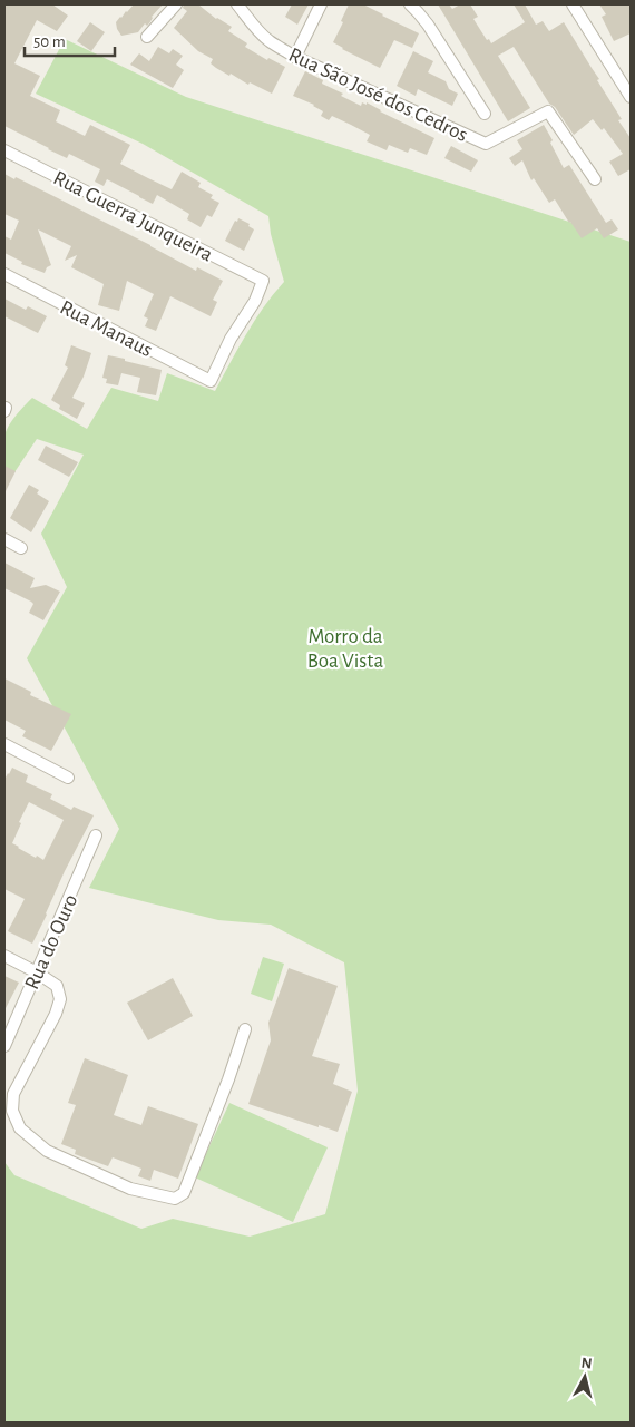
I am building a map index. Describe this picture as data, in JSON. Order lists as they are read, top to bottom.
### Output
{
  "streets": {
    "street": [
      "Rua São José dos Cedros",
      "Rua Guerra Junqueira",
      "Rua Manaus",
      "Rua do Ouro"
    ]
  },
  "crossings": [
    ["Rua Guerra Junqueira", "Rua Manaus"]
  ],
  "parks": ["Morro da Boa Vista"],
  "scale_bar": "50 m",
  "north": "top"
}
